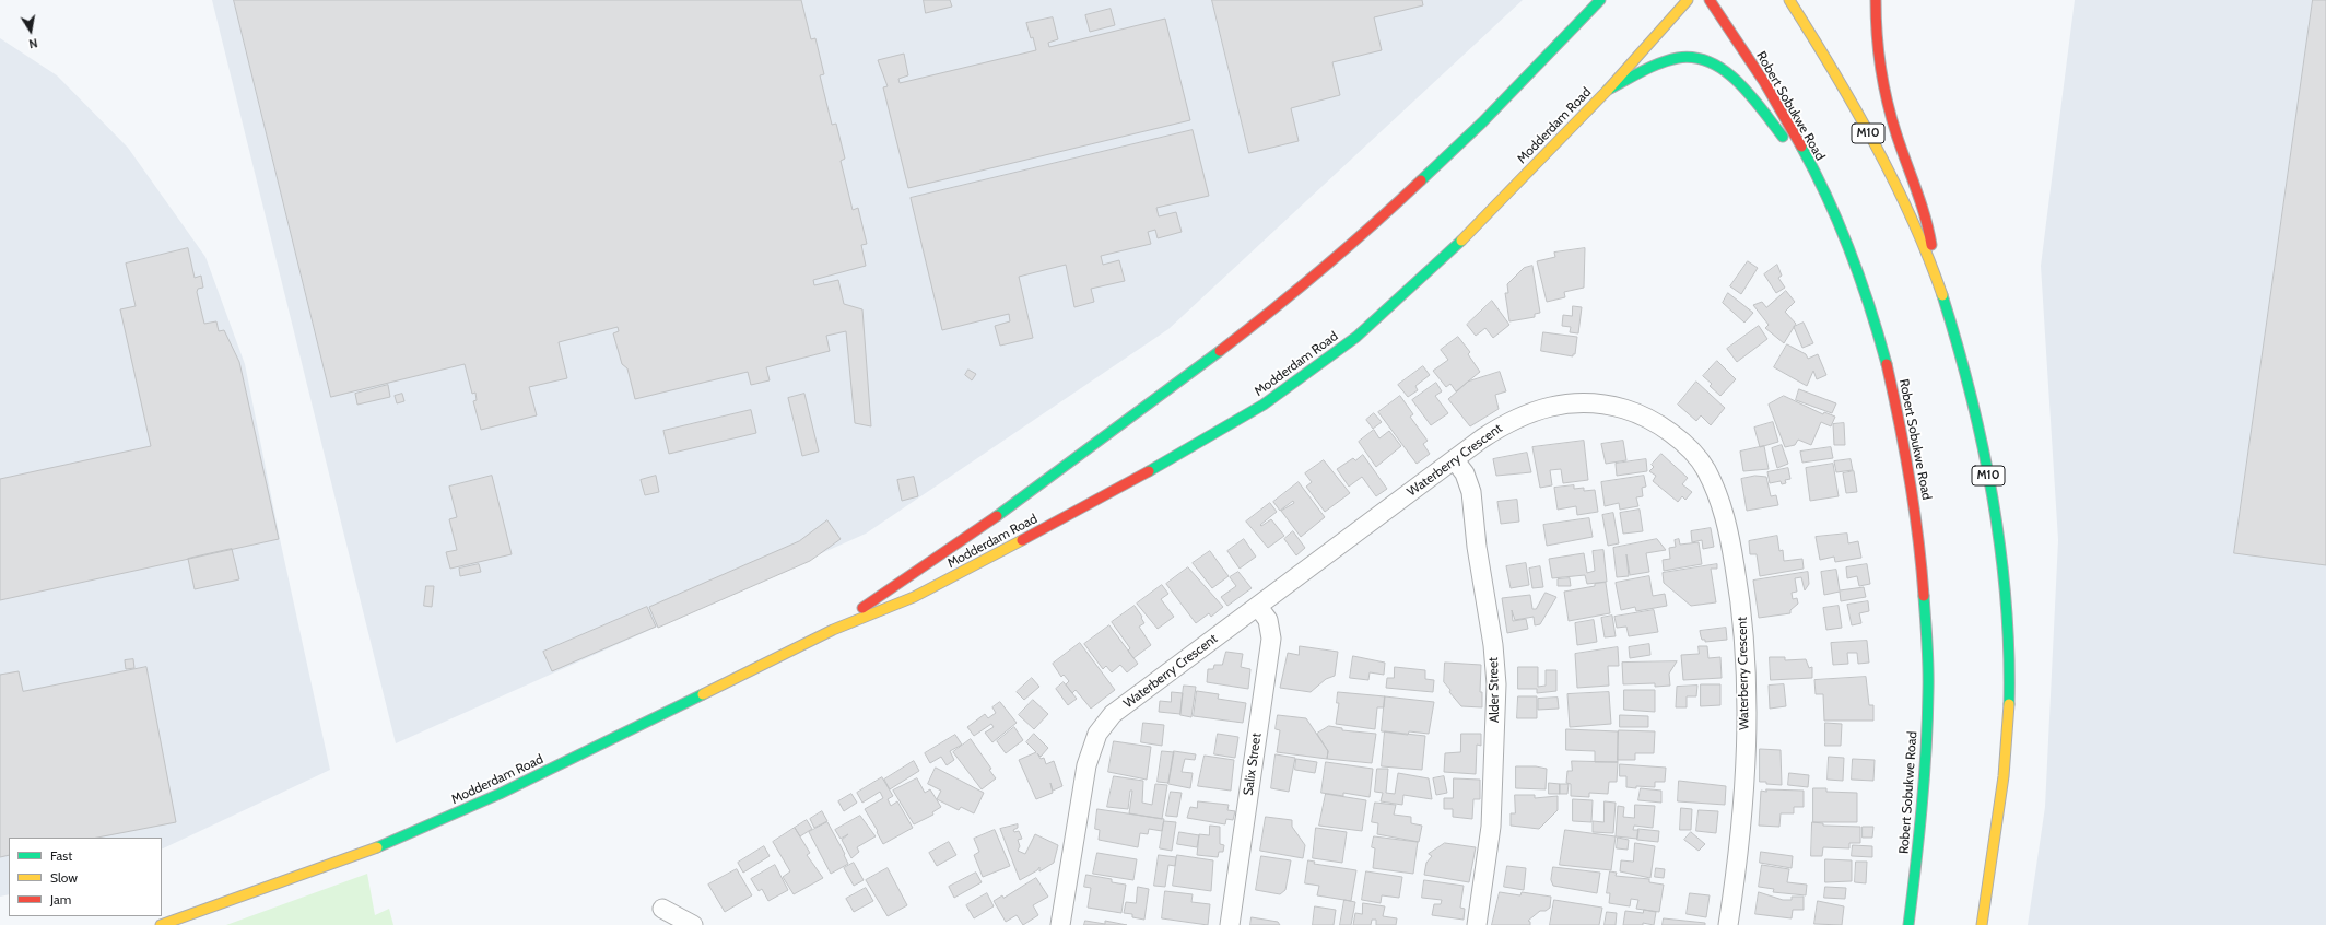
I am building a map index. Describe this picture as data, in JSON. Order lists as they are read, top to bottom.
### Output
{
  "streets": {
    "street": [
      "Robert Sobukwe Road",
      "Modderdam Road",
      "M10",
      "Waterberry Crescent",
      "Alder Street",
      "Salix Street"
    ]
  },
  "crossings": [
    ["Waterberry Crescent", "Alder Street"],
    ["Waterberry Crescent", "Salix Street"]
  ],
  "legend": ["Fast", "Slow", "Jam"],
  "north": "bottom"
}
